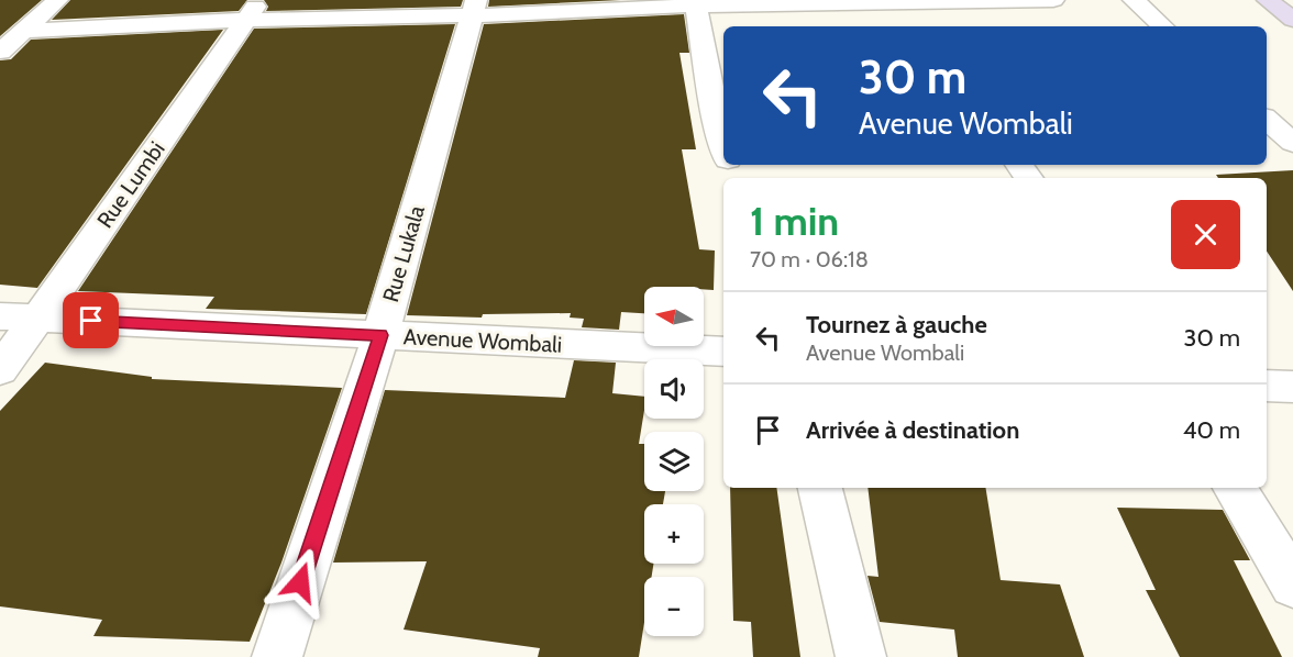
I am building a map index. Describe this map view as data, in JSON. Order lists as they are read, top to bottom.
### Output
{
  "streets": {
    "street": ["Rue Lumbi", "Rue Lukala", "Avenue Wombali"]
  },
  "crossings": [
    ["Rue Lumbi", "Avenue Wombali"],
    ["Rue Lukala", "Avenue Wombali"]
  ],
  "north": "left",
  "page": {
    "turn": ["30 m", "Avenue Wombali"],
    "heading": ["1 min", "70 m · 06:18"],
    "map_buttons": ["+", "−"],
    "list": [
      {
        "name": "Tournez à gauche",
        "note": "Avenue Wombali",
        "value": "30 m"
      },
      {
        "name": "Arrivée à destination",
        "value": "40 m"
      }
    ]
  }
}
